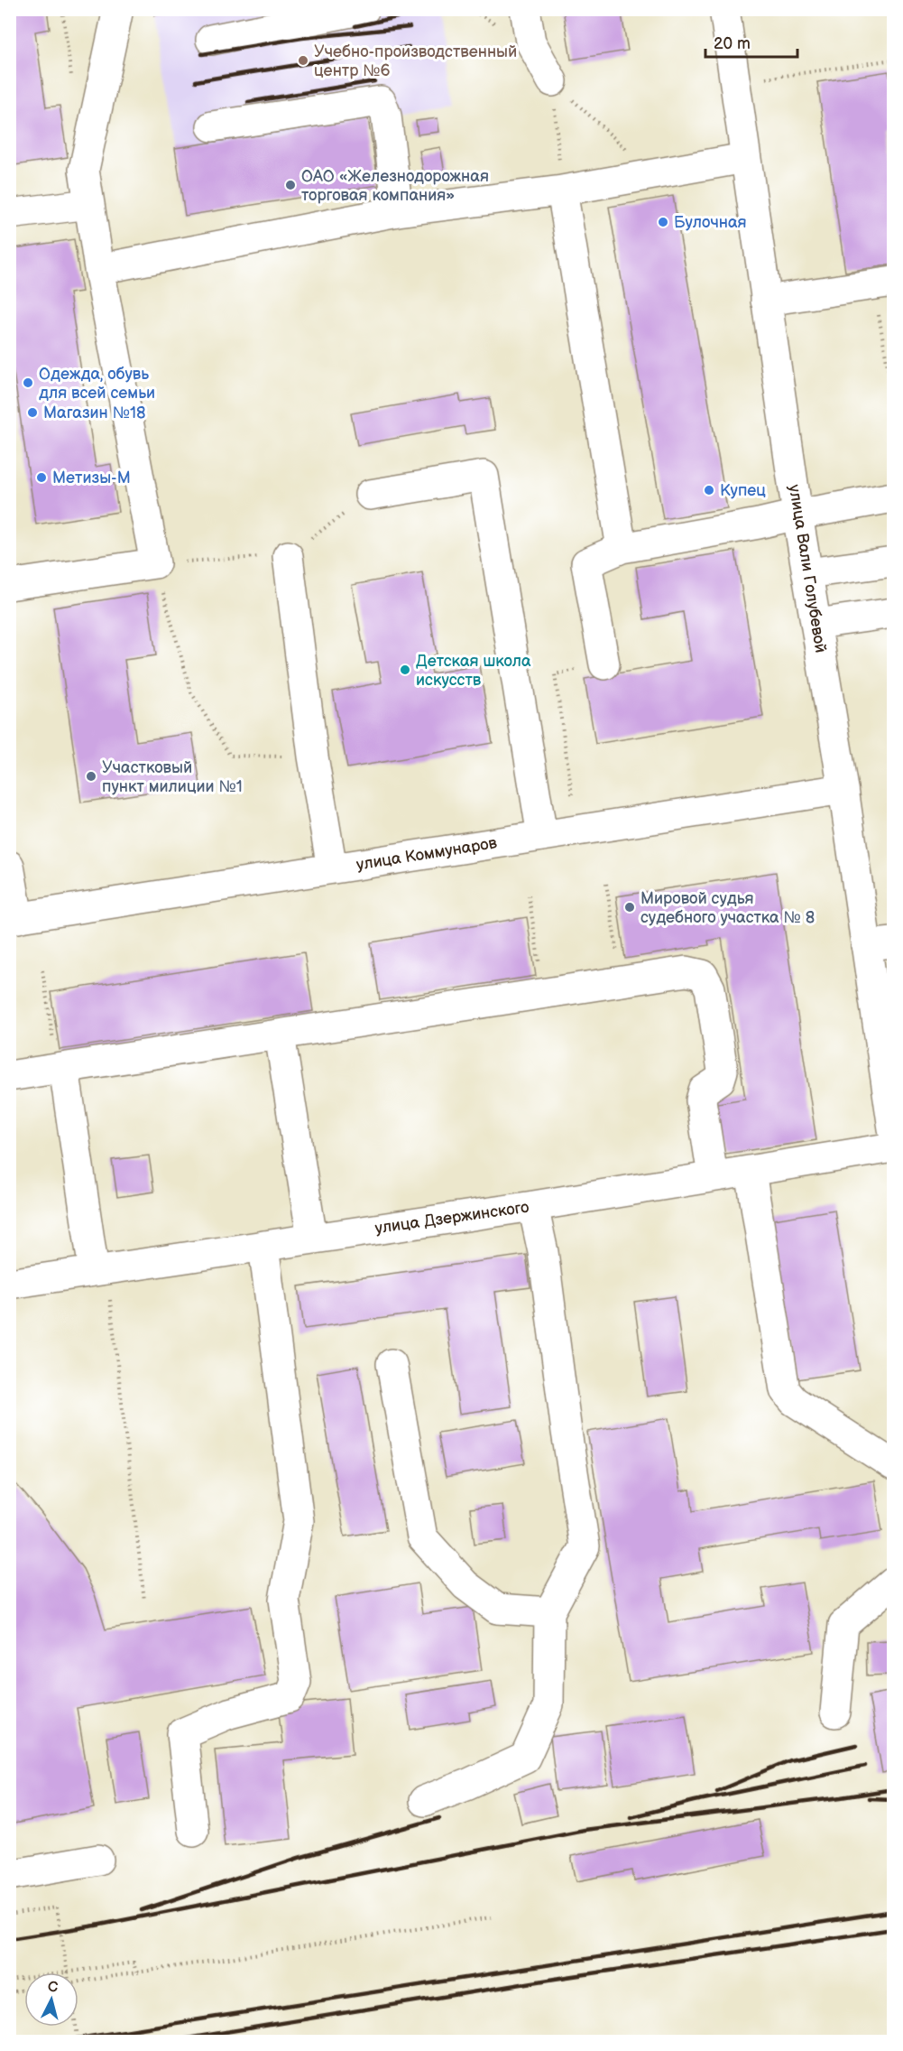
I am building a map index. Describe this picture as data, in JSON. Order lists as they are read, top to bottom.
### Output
{
  "streets": {
    "street": ["улица Вали Голубевой", "улица Коммунаров", "улица Дзержинского"]
  },
  "crossings": [
    ["улица Вали Голубевой", "улица Коммунаров"]
  ],
  "places": [
    "Учебно-производственный центр №6",
    "ОАО «Железнодорожная торговая компания»",
    "Булочная",
    "Одежда, обувь для всей семьи",
    "Магазин №18",
    "Метизы-М",
    "Купец",
    "Детская школа искусств",
    "Участковый пункт милиции №1",
    "Мировой судья судебного участка № 8"
  ],
  "scale_bar": "20 m",
  "north": "top"
}
